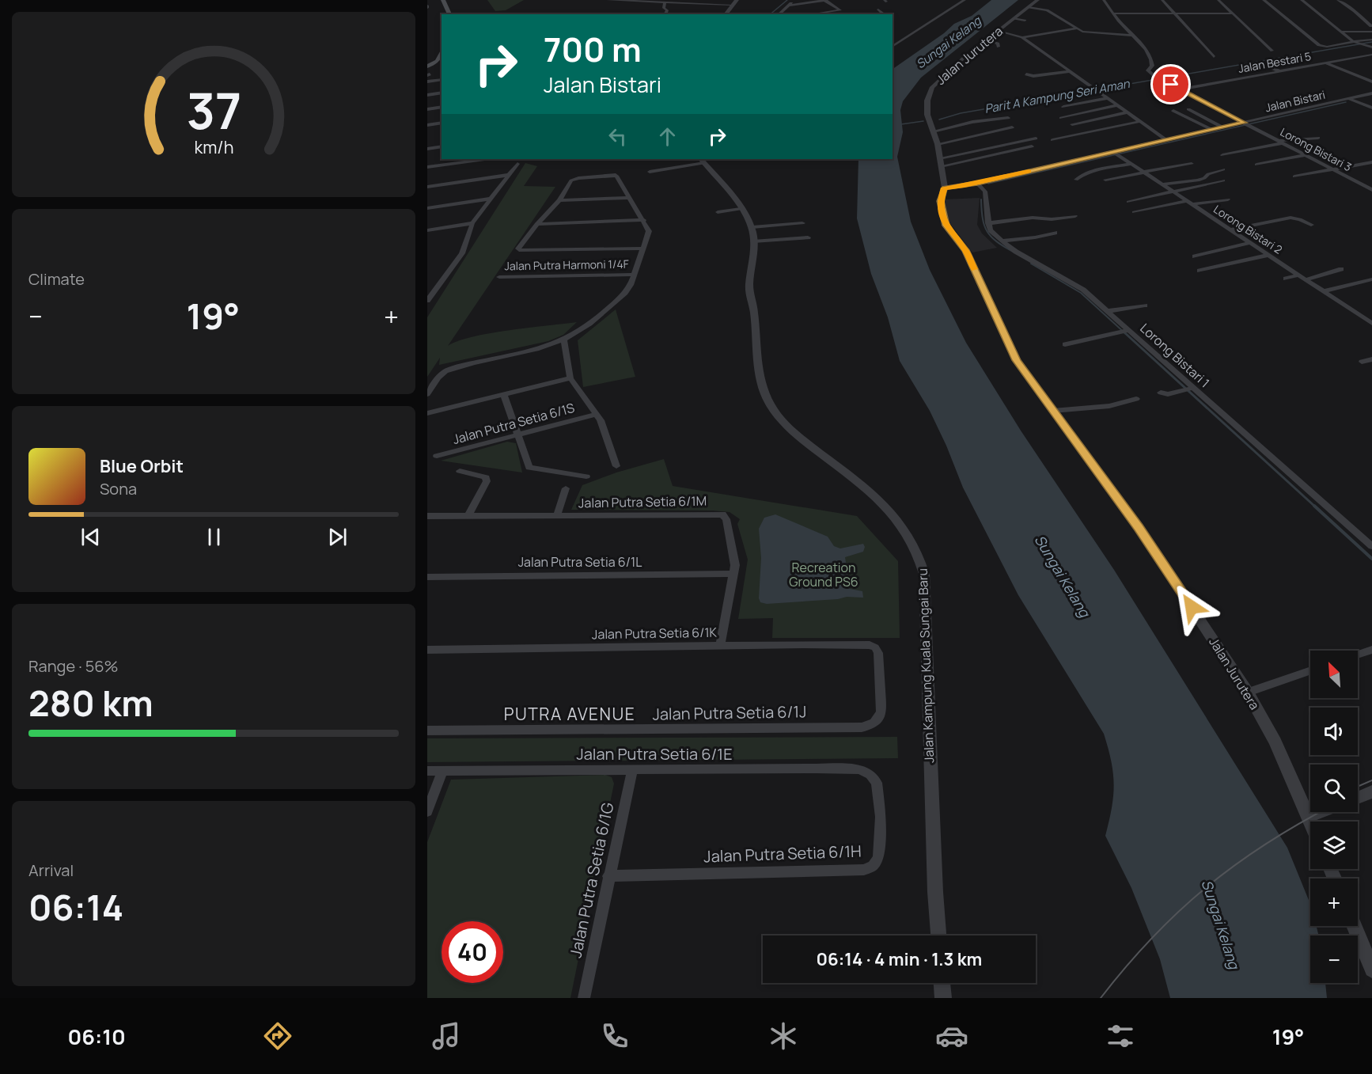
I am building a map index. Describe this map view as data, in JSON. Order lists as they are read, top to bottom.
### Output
{
  "streets": {
    "street": [
      "Jalan Jurutera",
      "Jalan Bestari 5",
      "Jalan Bistari",
      "Lorong Bistari 3",
      "Lorong Bistari 2",
      "Jalan Putra Harmoni 1/4F",
      "Lorong Bistari 1",
      "Jalan Putra Setia 6/1S",
      "Jalan Putra Setia 6/1M",
      "Jalan Putra Setia 6/1L",
      "Jalan Putra Setia 6/1K",
      "Jalan Kampung Kuala Sungai Baru",
      "Jalan Putra Setia 6/1J",
      "Jalan Putra Setia 6/1E",
      "Jalan Putra Setia 6/1H",
      "Jalan Putra Setia 6/1G"
    ]
  },
  "crossings": [
    ["Jalan Jurutera", "Jalan Bistari"],
    ["Jalan Bestari 5", "Lorong Bistari 3"],
    ["Jalan Bistari", "Lorong Bistari 3"],
    ["Jalan Bistari", "Lorong Bistari 2"],
    ["Jalan Putra Setia 6/1M", "Jalan Putra Setia 6/1L"],
    ["Jalan Putra Setia 6/1M", "Jalan Putra Setia 6/1K"],
    ["Jalan Putra Setia 6/1K", "Jalan Putra Setia 6/1J"],
    ["Jalan Putra Setia 6/1E", "Jalan Putra Setia 6/1H"],
    ["Jalan Putra Setia 6/1E", "Jalan Putra Setia 6/1G"],
    ["Jalan Putra Setia 6/1H", "Jalan Putra Setia 6/1G"]
  ],
  "districts": ["PUTRA AVENUE"],
  "water": ["Sungai Kelang", "Parit A Kampung Seri Aman"],
  "parks": ["Recreation Ground PS6"],
  "north": "top left",
  "page": {
    "turn": ["700 m", "Jalan Bistari"],
    "tile": [
      "Climate",
      ["Range · 56%", "280 km"],
      ["Arrival", "06:14"]
    ],
    "heat": ["−", "19°", "+"],
    "song": ["Blue Orbit", "Sona"],
    "map_buttons": ["+", "−"],
    "limit": "40",
    "trip": "06:14 · 4 min · 1.3 km",
    "tabs": ["06:10", "19°"],
    "gauge": ["37", "km/h"]
  }
}
